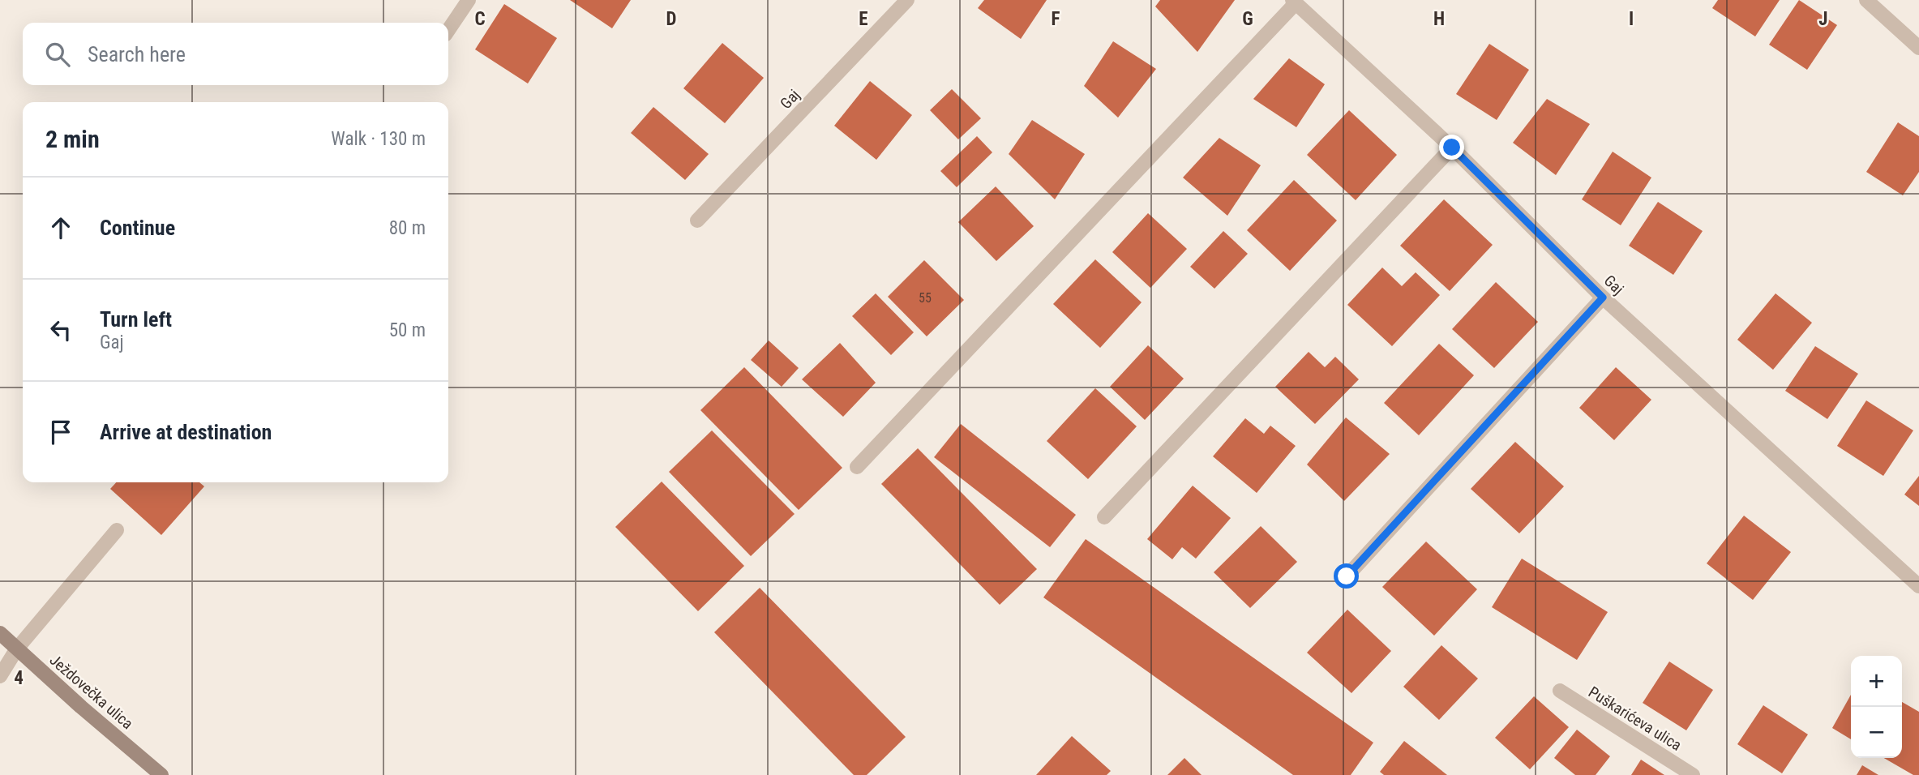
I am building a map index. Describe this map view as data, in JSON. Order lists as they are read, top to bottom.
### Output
{
  "streets": {
    "main road": ["Ježdovečka ulica"],
    "street": ["Gaj", "Puškarićeva ulica"]
  },
  "house_numbers": ["55"],
  "page": {
    "search": "Search here",
    "heading": ["2 min", "Walk · 130 m"],
    "list": [
      ["Continue", "80 m"],
      ["Turn left", "Gaj", "50 m"],
      "Arrive at destination"
    ],
    "map_buttons": ["+", "−"]
  },
  "grid": {
    "columns": [
      "C",
      "D",
      "E",
      "F",
      "G",
      "H",
      "I",
      "J"
    ],
    "rows": ["4"]
  }
}
